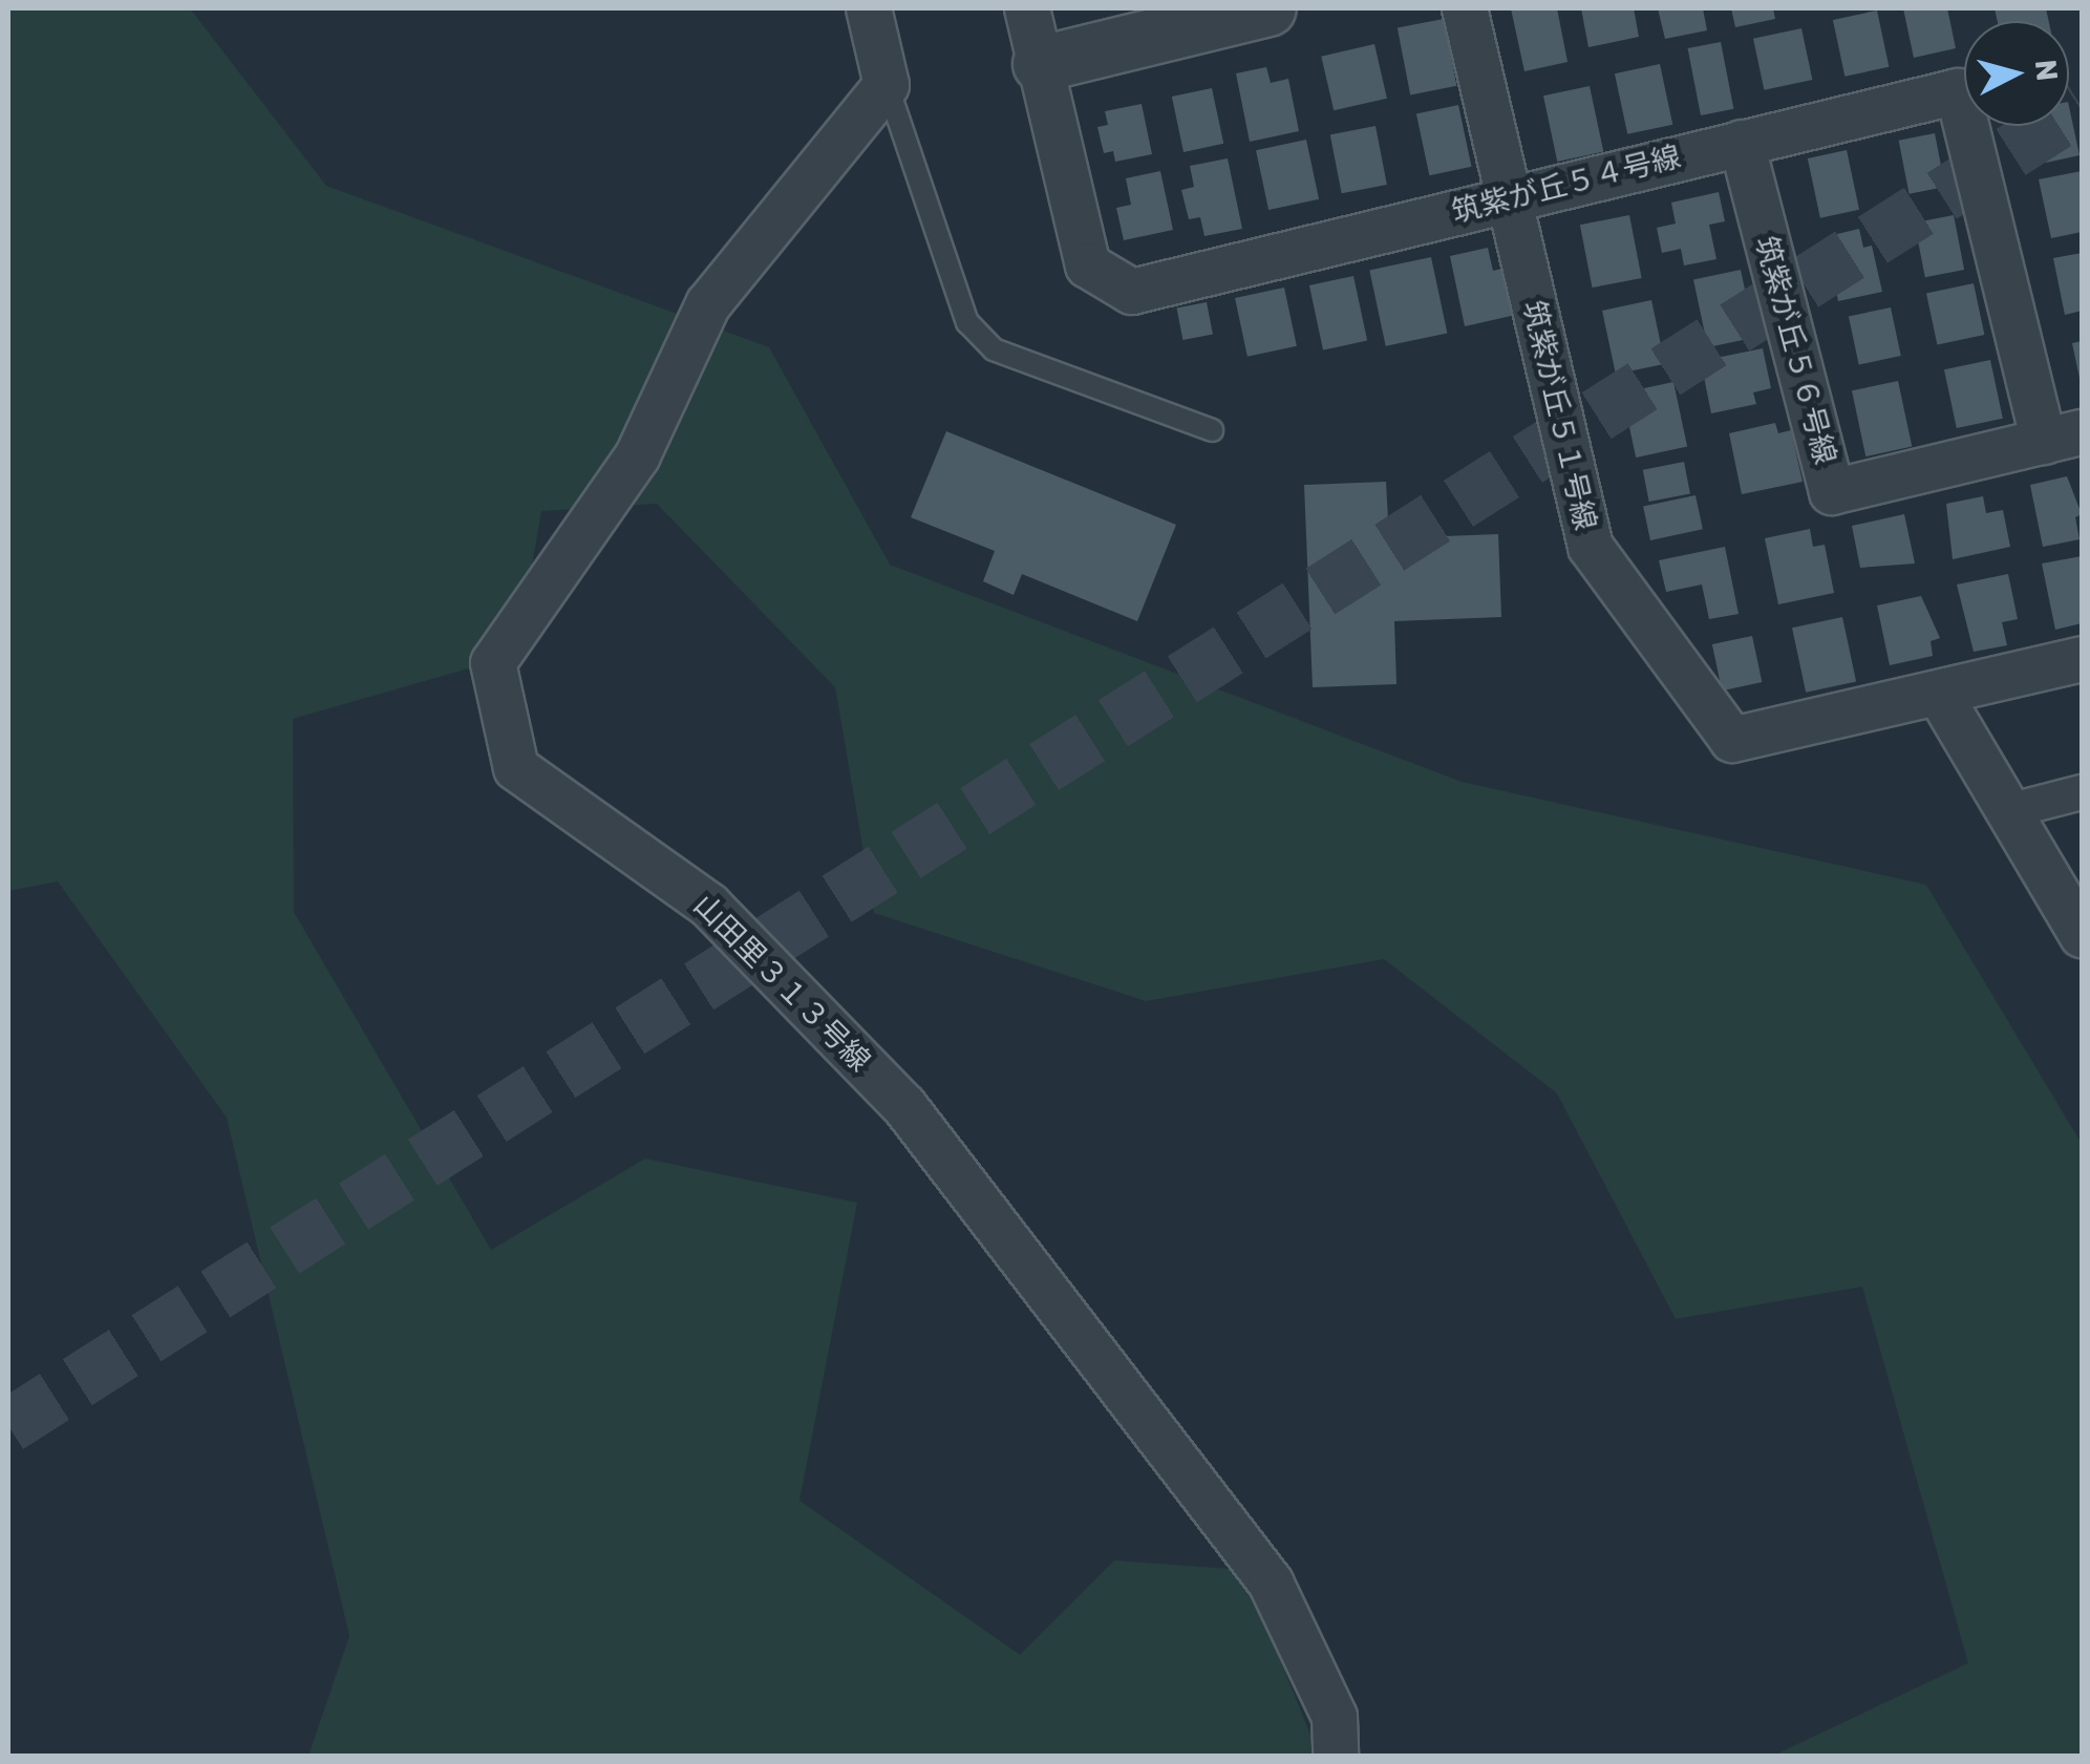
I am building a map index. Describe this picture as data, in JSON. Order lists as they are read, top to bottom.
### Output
{
  "streets": {
    "street": [
      "筑紫が丘５４号線",
      "筑紫が丘５６号線",
      "筑紫が丘５１号線",
      "山田里３１３号線"
    ]
  },
  "crossings": [
    ["筑紫が丘５４号線", "筑紫が丘５６号線"],
    ["筑紫が丘５４号線", "筑紫が丘５１号線"]
  ],
  "north": "right"
}
